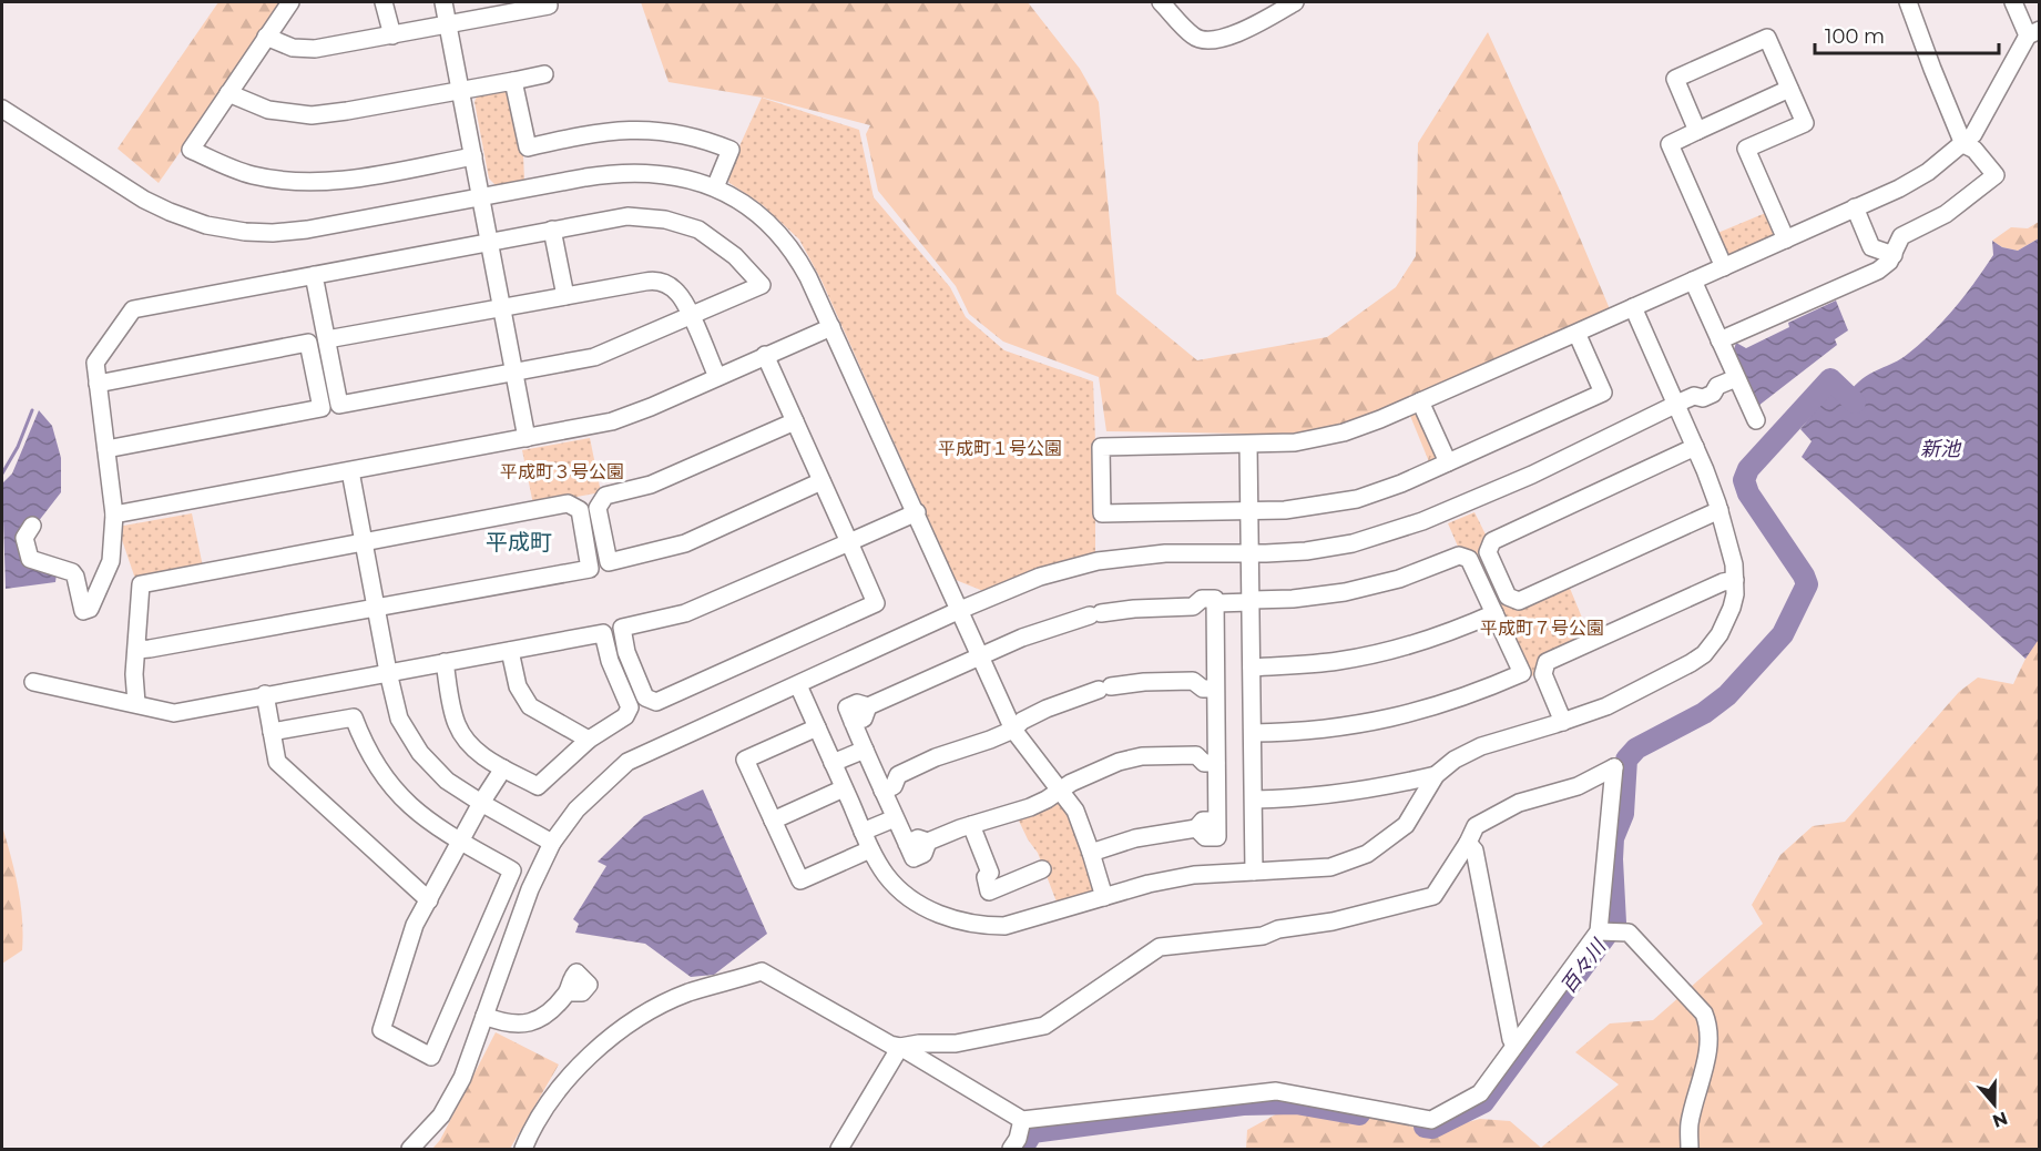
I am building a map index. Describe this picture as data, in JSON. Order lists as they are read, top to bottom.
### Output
{
  "districts": ["平成町"],
  "water": ["新池", "百々川"],
  "parks": ["平成町１号公園", "平成町３号公園", "平成町７号公園"],
  "scale_bar": "100 m",
  "north": "bottom"
}
